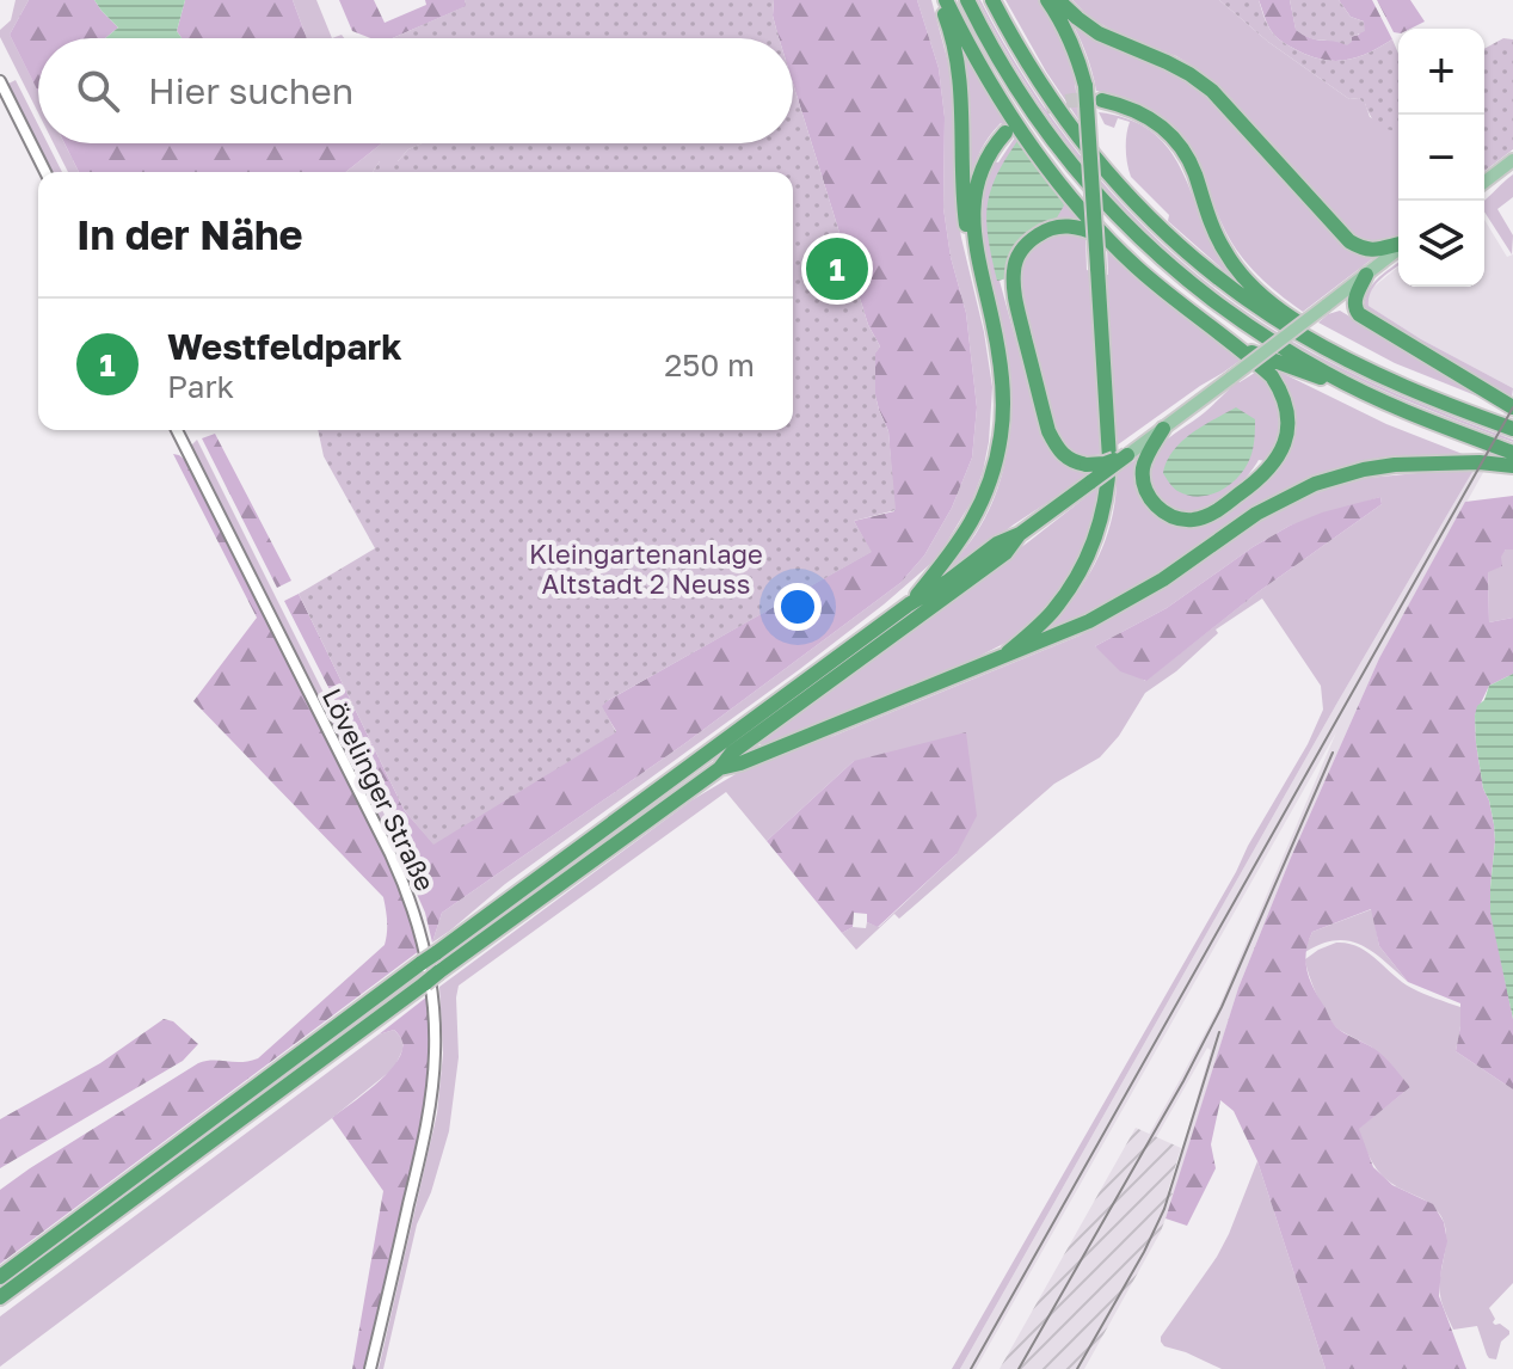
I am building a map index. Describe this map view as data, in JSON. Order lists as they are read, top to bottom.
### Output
{
  "streets": {
    "street": ["Lövelinger Straße"]
  },
  "parks": ["Kleingartenanlage Altstadt 2 Neuss"],
  "page": {
    "map_buttons": ["+", "−"],
    "search": "Hier suchen",
    "heading": "In der Nähe",
    "pins": "1",
    "list": [
      {
        "mark": "1",
        "name": "Westfeldpark",
        "note": "Park",
        "value": "250 m"
      }
    ]
  }
}
